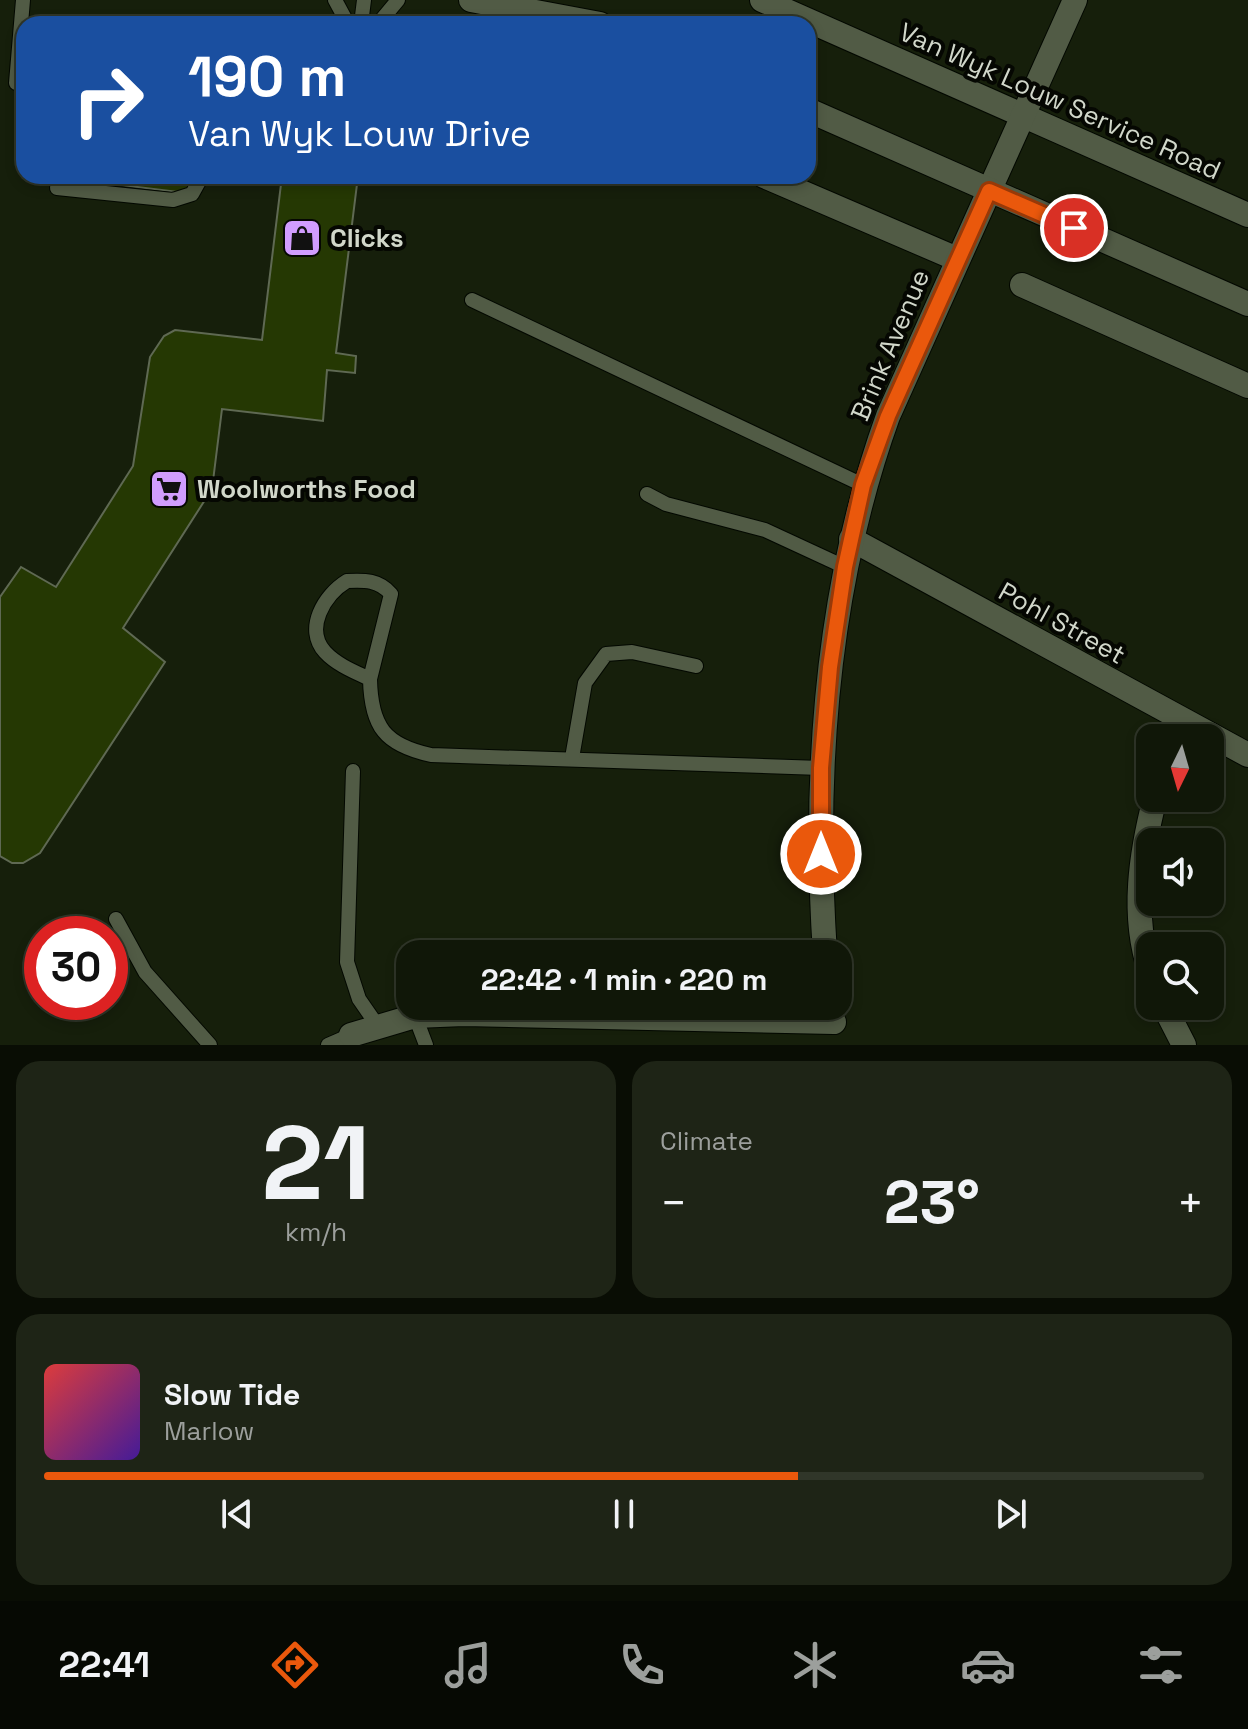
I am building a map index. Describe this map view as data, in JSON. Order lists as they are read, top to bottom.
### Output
{
  "streets": {
    "street": ["Van Wyk Louw Service Road", "Brink Avenue", "Pohl Street"]
  },
  "crossings": [
    ["Van Wyk Louw Service Road", "Brink Avenue"],
    ["Brink Avenue", "Pohl Street"]
  ],
  "places": {
    "shop": ["Clicks"],
    "supermarket": ["Woolworths Food"]
  },
  "north": "bottom",
  "page": {
    "turn": ["190 m", "Van Wyk Louw Drive"],
    "limit": "30",
    "trip": "22:42 · 1 min · 220 m",
    "tile": [
      ["21", "km/h"],
      "Climate"
    ],
    "heat": ["−", "23°", "+"],
    "song": ["Slow Tide", "Marlow"],
    "tabs": "22:41"
  }
}
